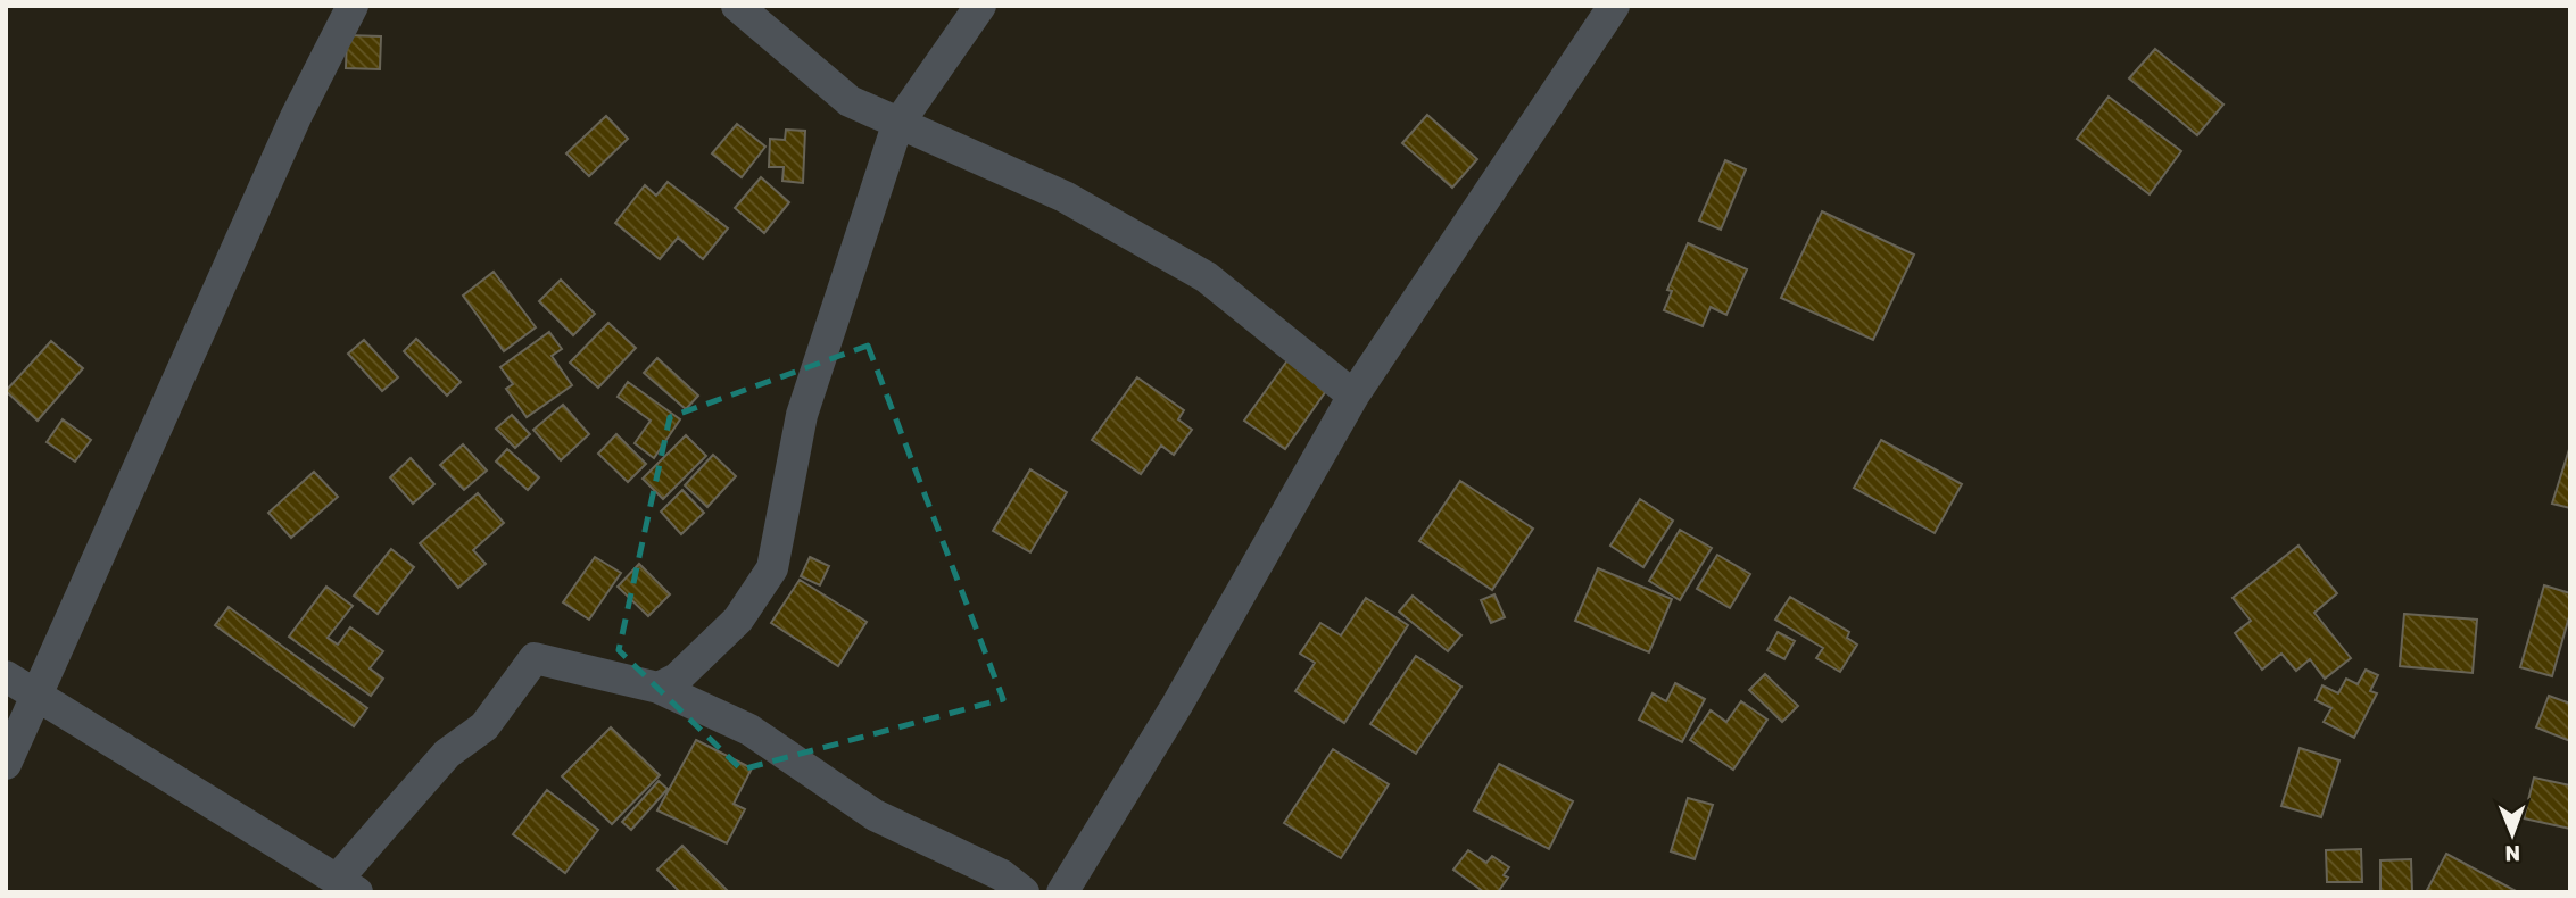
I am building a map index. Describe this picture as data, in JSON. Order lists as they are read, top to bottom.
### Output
{
  "north": "bottom"
}
